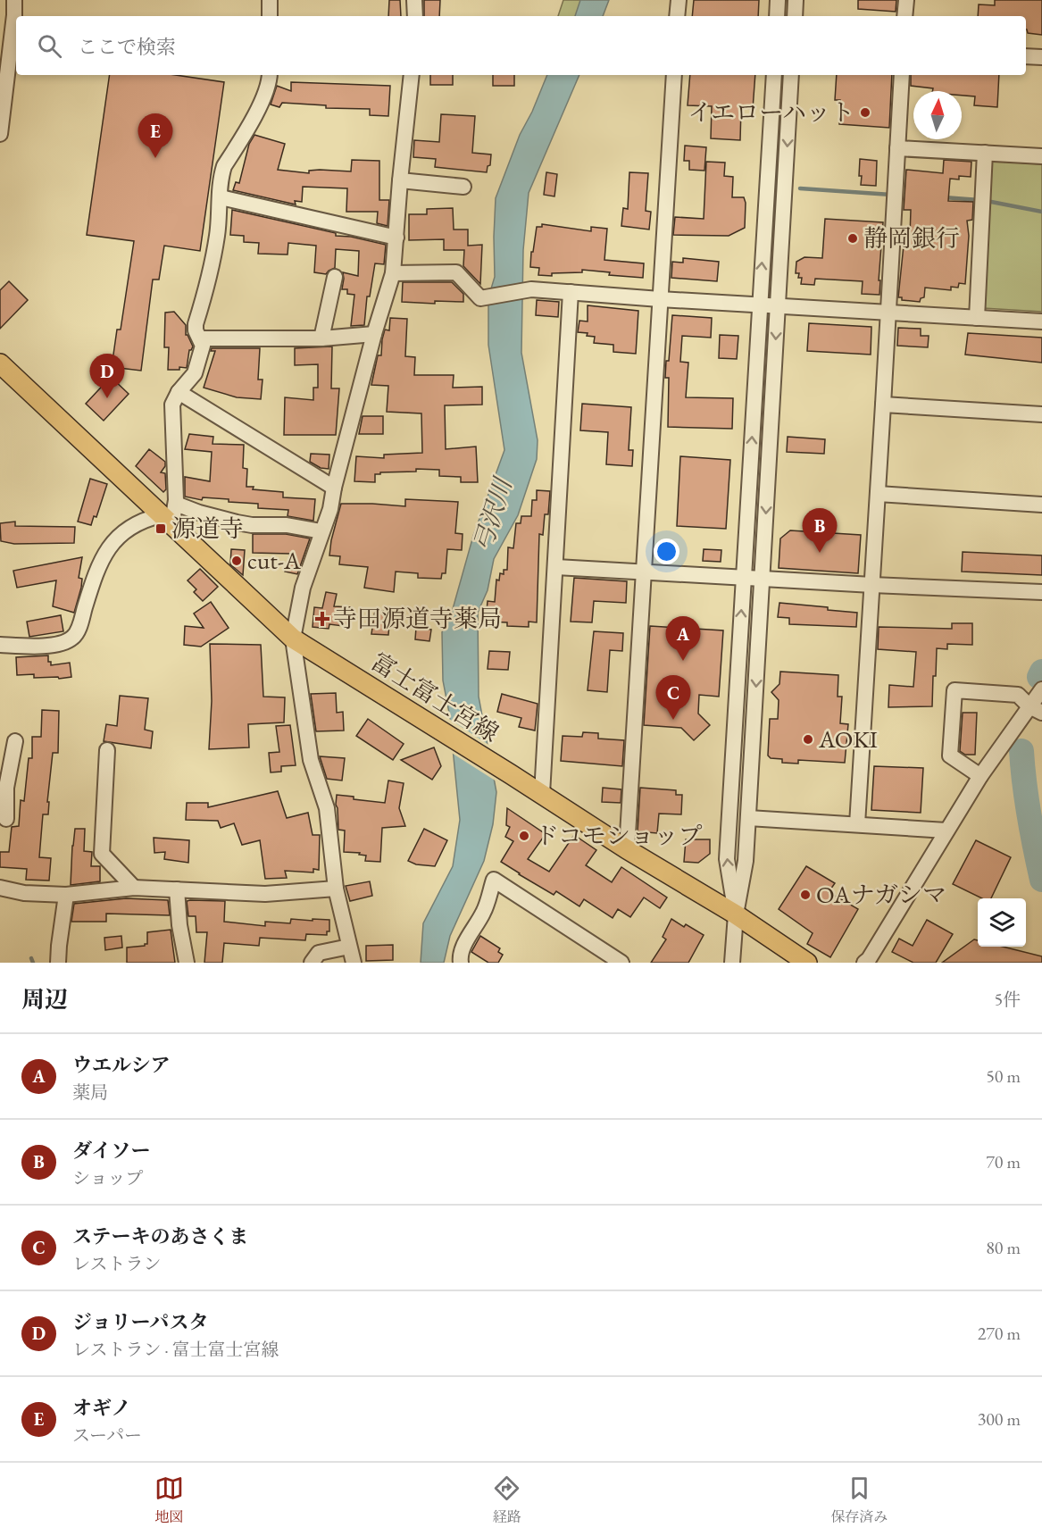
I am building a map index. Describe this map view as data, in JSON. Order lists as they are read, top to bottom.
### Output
{
  "streets": {
    "main road": ["富士富士宮線"]
  },
  "water": ["弓沢川"],
  "places": {
    "other": [
      "イエローハット",
      "静岡銀行",
      "cut-A",
      "AOKI",
      "ドコモショップ",
      "OAナガシマ"
    ],
    "transit": ["源道寺"],
    "health": ["寺田源道寺薬局"]
  },
  "north": "top",
  "page": {
    "search": "ここで検索",
    "pins": [
      "E",
      "D",
      "B",
      "A",
      "C"
    ],
    "heading": ["周辺", "5件"],
    "list": [
      {
        "mark": "A",
        "name": "ウエルシア",
        "note": "薬局",
        "value": "50 m"
      },
      {
        "mark": "B",
        "name": "ダイソー",
        "note": "ショップ",
        "value": "70 m"
      },
      {
        "mark": "C",
        "name": "ステーキのあさくま",
        "note": "レストラン",
        "value": "80 m"
      },
      {
        "mark": "D",
        "name": "ジョリーパスタ",
        "note": "レストラン · 富士富士宮線",
        "value": "270 m"
      },
      {
        "mark": "E",
        "name": "オギノ",
        "note": "スーパー",
        "value": "300 m"
      }
    ],
    "nav": ["地図", "経路", "保存済み"]
  }
}
